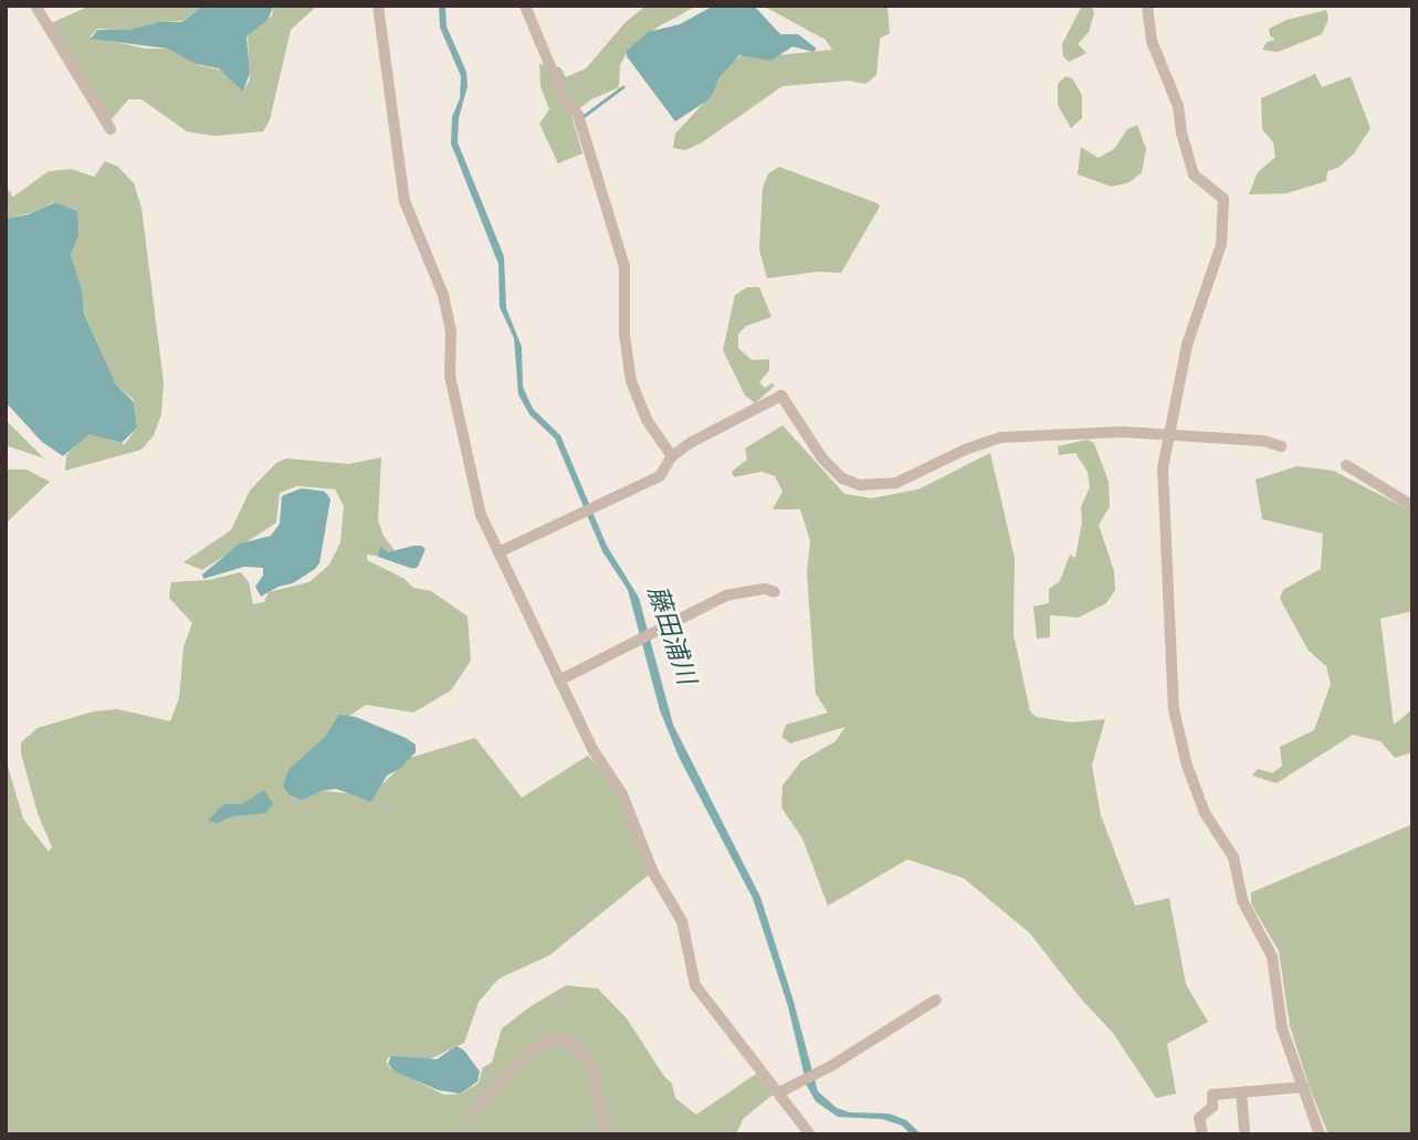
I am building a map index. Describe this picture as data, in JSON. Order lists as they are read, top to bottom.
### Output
{
  "water": ["藤田浦川"]
}
